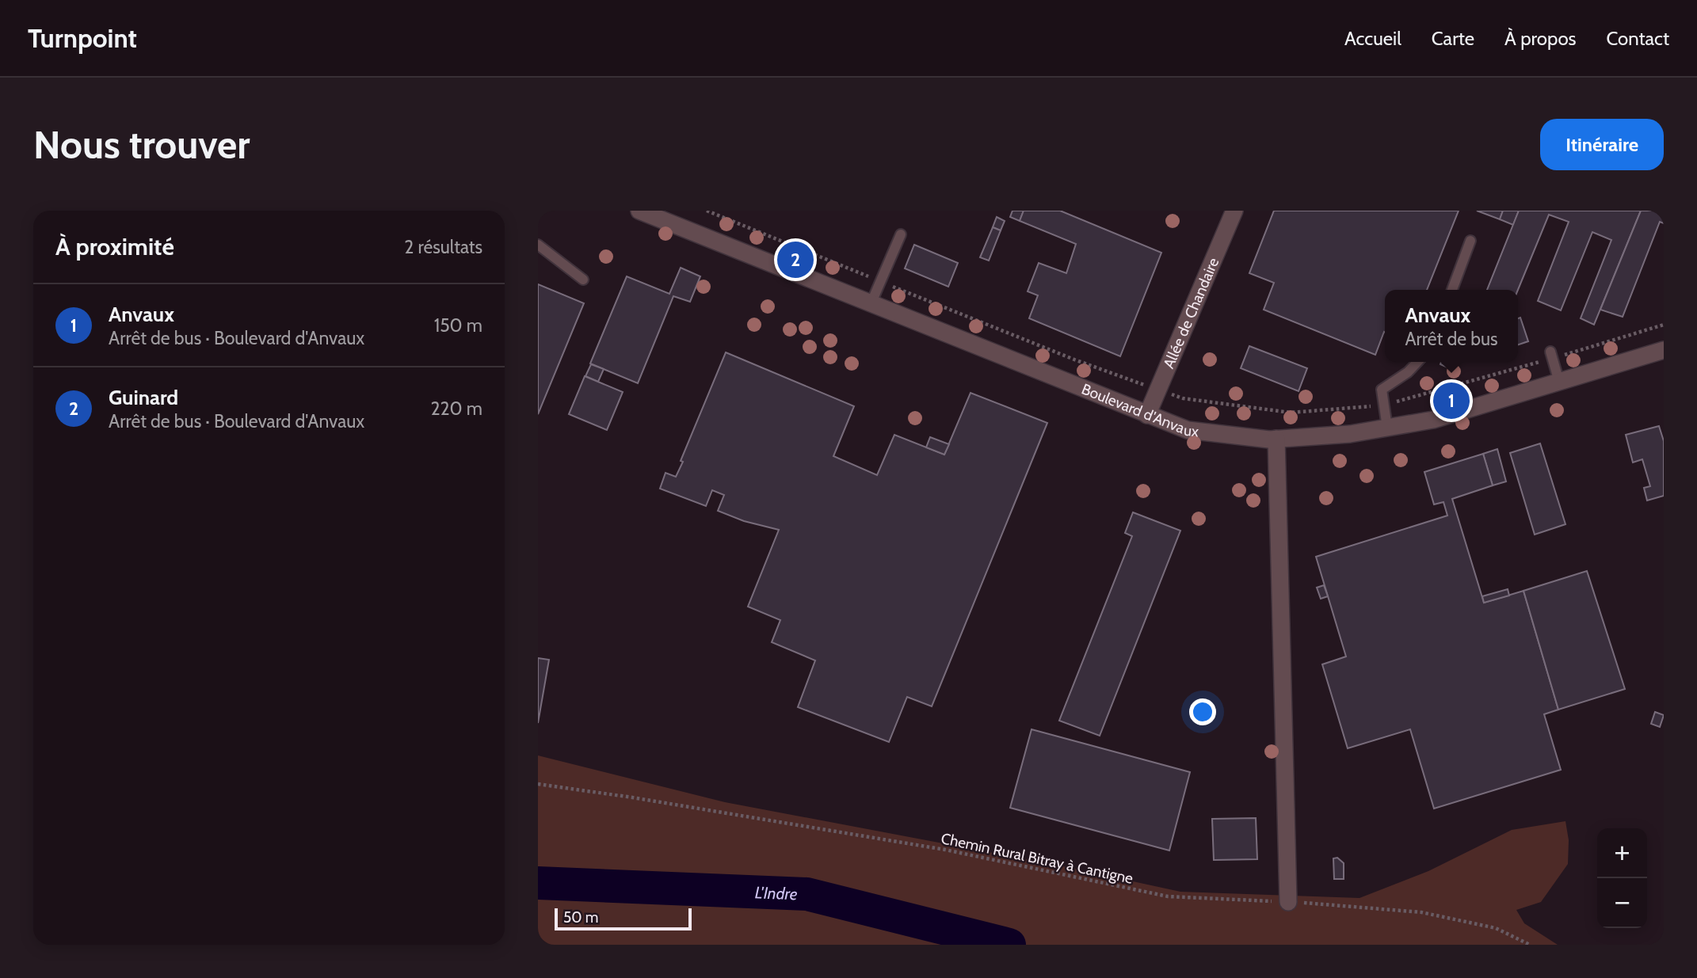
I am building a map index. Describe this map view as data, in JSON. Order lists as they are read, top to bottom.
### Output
{
  "streets": {
    "street": ["Allée de Chandaire", "Boulevard d'Anvaux"],
    "path": ["Chemin Rural Bitray à Cantigne"]
  },
  "crossings": [
    ["Allée de Chandaire", "Boulevard d'Anvaux"]
  ],
  "water": ["L'Indre"],
  "scale_bar": "50 m",
  "page": {
    "header": "Turnpoint",
    "nav": [
      "Accueil",
      "Carte",
      "À propos",
      "Contact"
    ],
    "buttons": "Itinéraire",
    "title": "Nous trouver",
    "heading": ["À proximité", "2 résultats"],
    "pins": ["2", "1"],
    "list": [
      {
        "mark": "1",
        "name": "Anvaux",
        "note": "Arrêt de bus · Boulevard d'Anvaux",
        "value": "150 m"
      },
      {
        "mark": "2",
        "name": "Guinard",
        "note": "Arrêt de bus · Boulevard d'Anvaux",
        "value": "220 m"
      }
    ],
    "popup": ["Anvaux", "Arrêt de bus"],
    "map_buttons": ["+", "−"],
    "scale": "50 m"
  }
}
